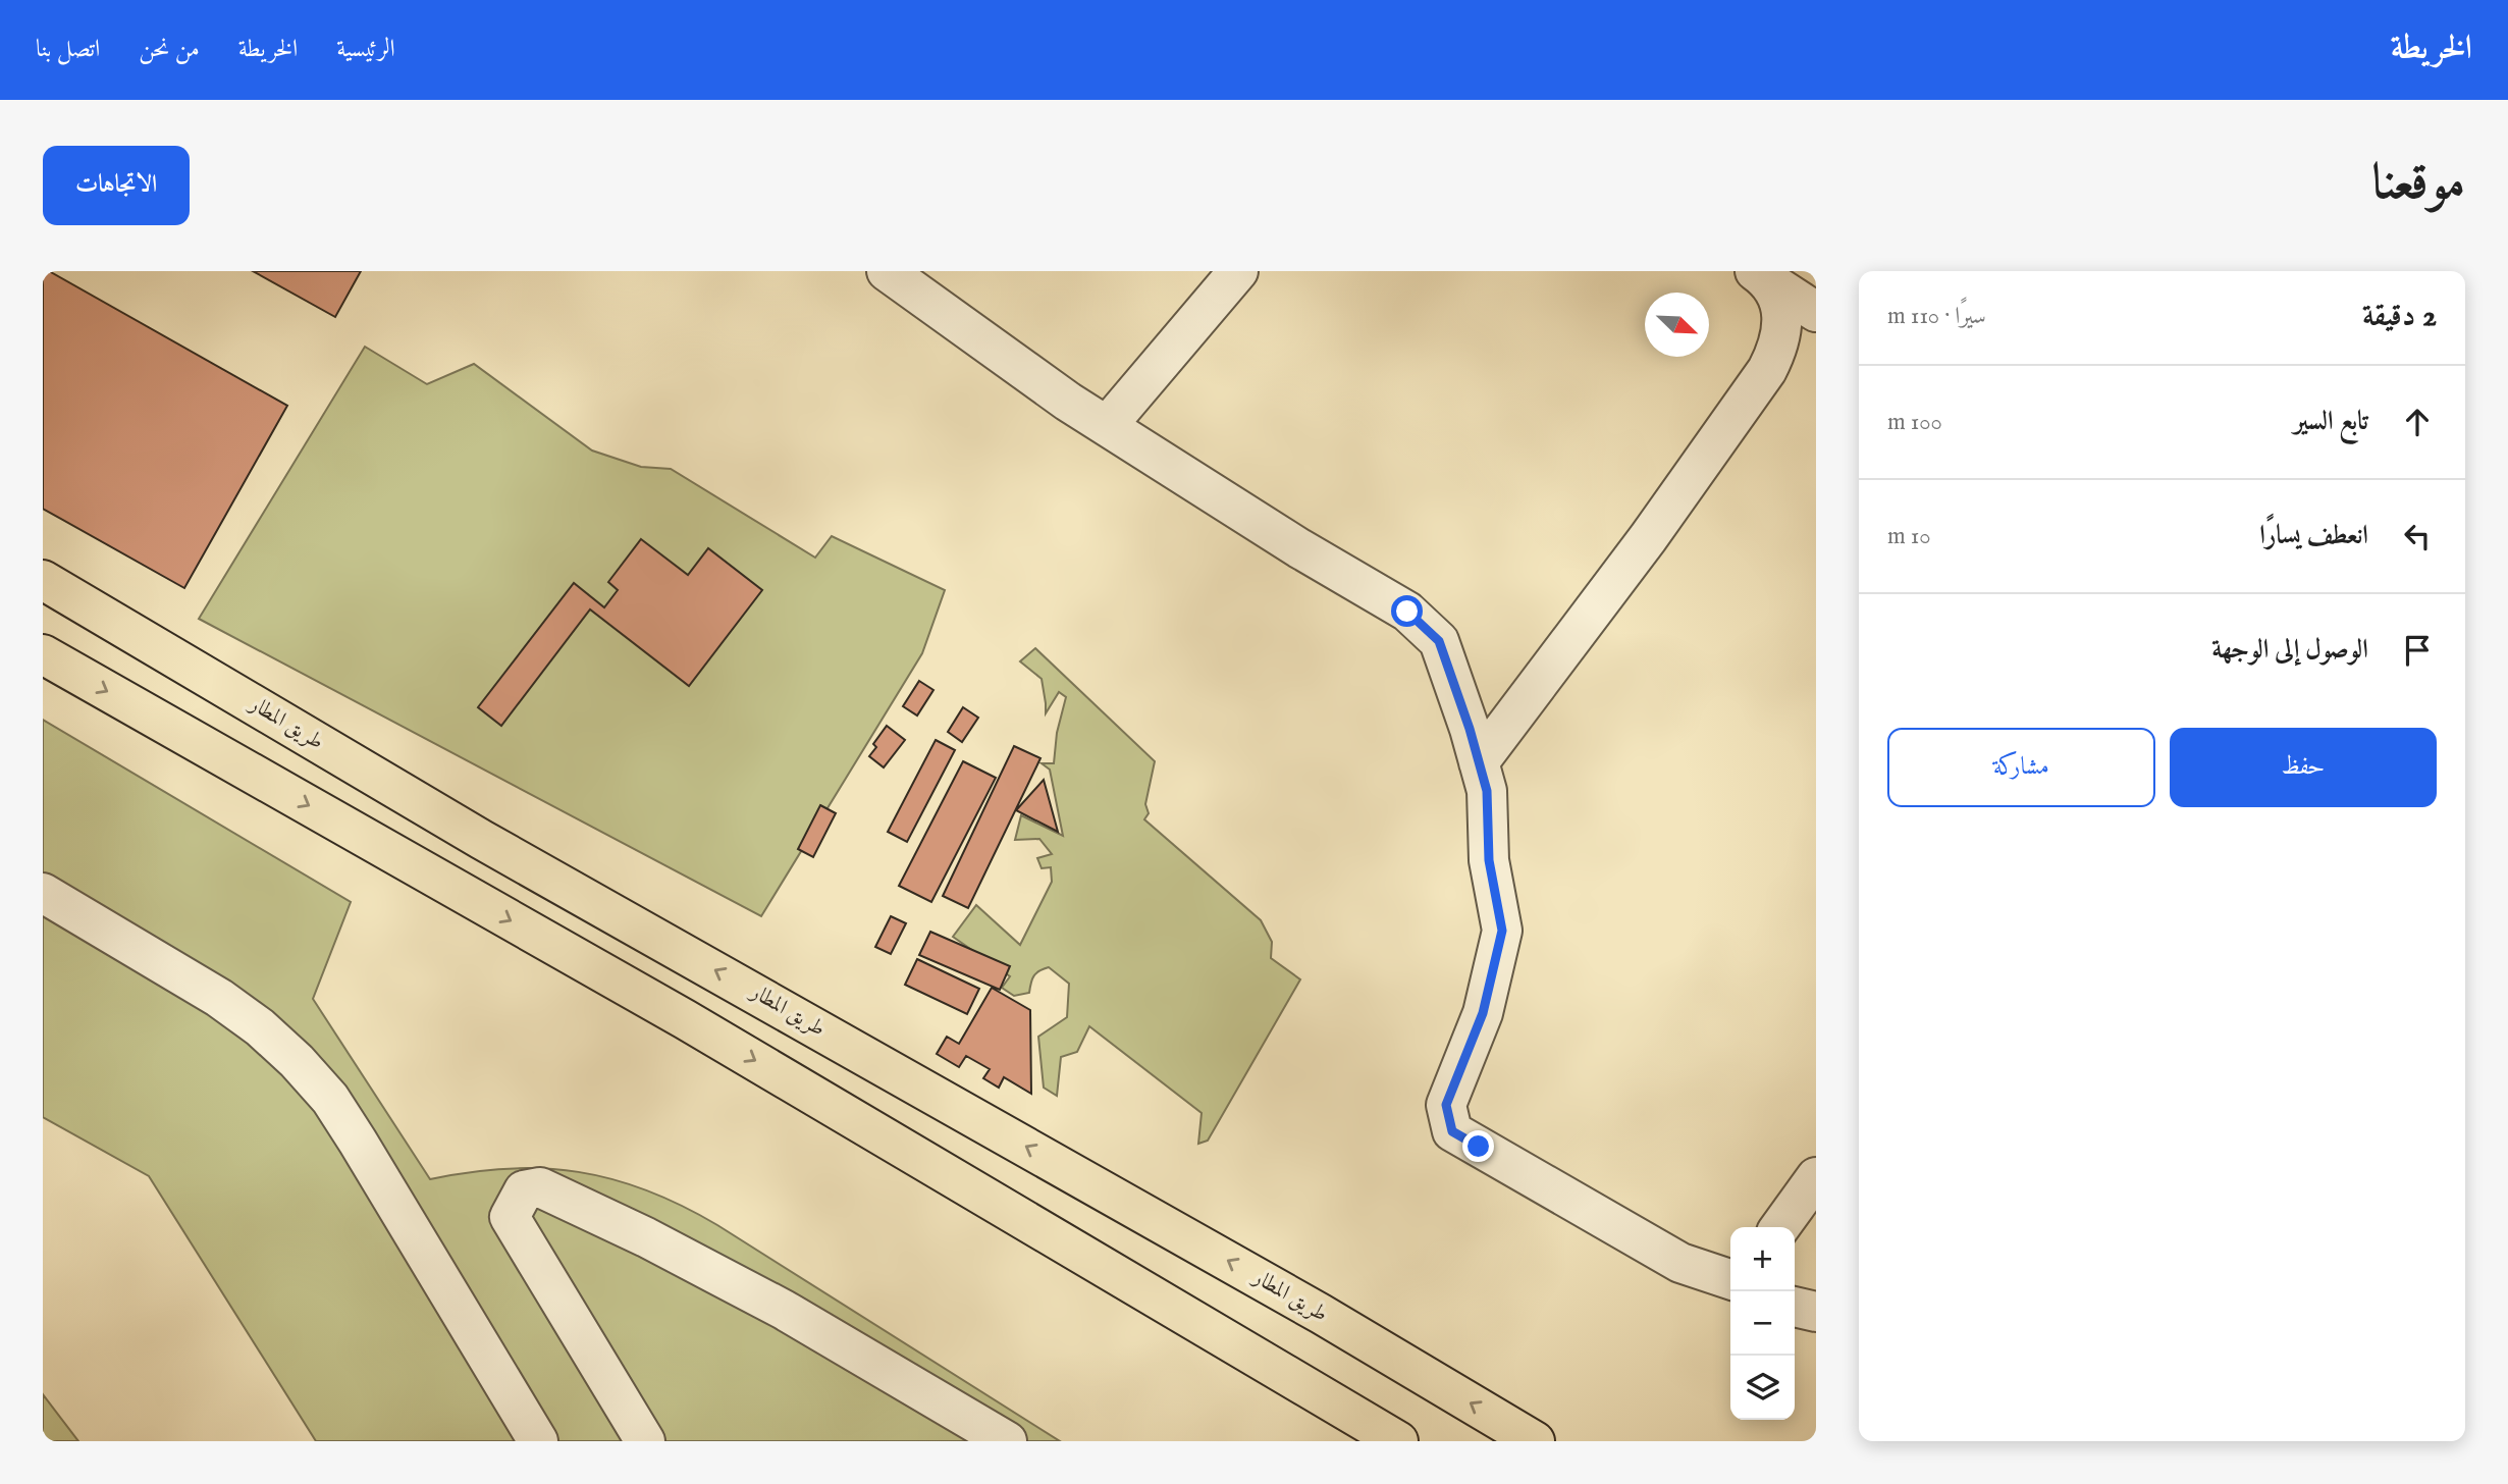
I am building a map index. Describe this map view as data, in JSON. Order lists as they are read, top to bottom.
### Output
{
  "streets": {
    "highway": ["طريق المطار"]
  },
  "north": "bottom right",
  "page": {
    "header": "الخريطة",
    "nav": [
      "الرئيسية",
      "الخريطة",
      "من نحن",
      "اتصل بنا"
    ],
    "title": "موقعنا",
    "buttons": [
      "الاتجاهات",
      ["حفظ", "مشاركة"]
    ],
    "heading": ["2 دقيقة", "سيرًا · 110 m"],
    "list": [
      ["تابع السير", "100 m"],
      ["انعطف يسارًا", "10 m"],
      "الوصول إلى الوجهة"
    ],
    "map_buttons": ["+", "−"]
  }
}
